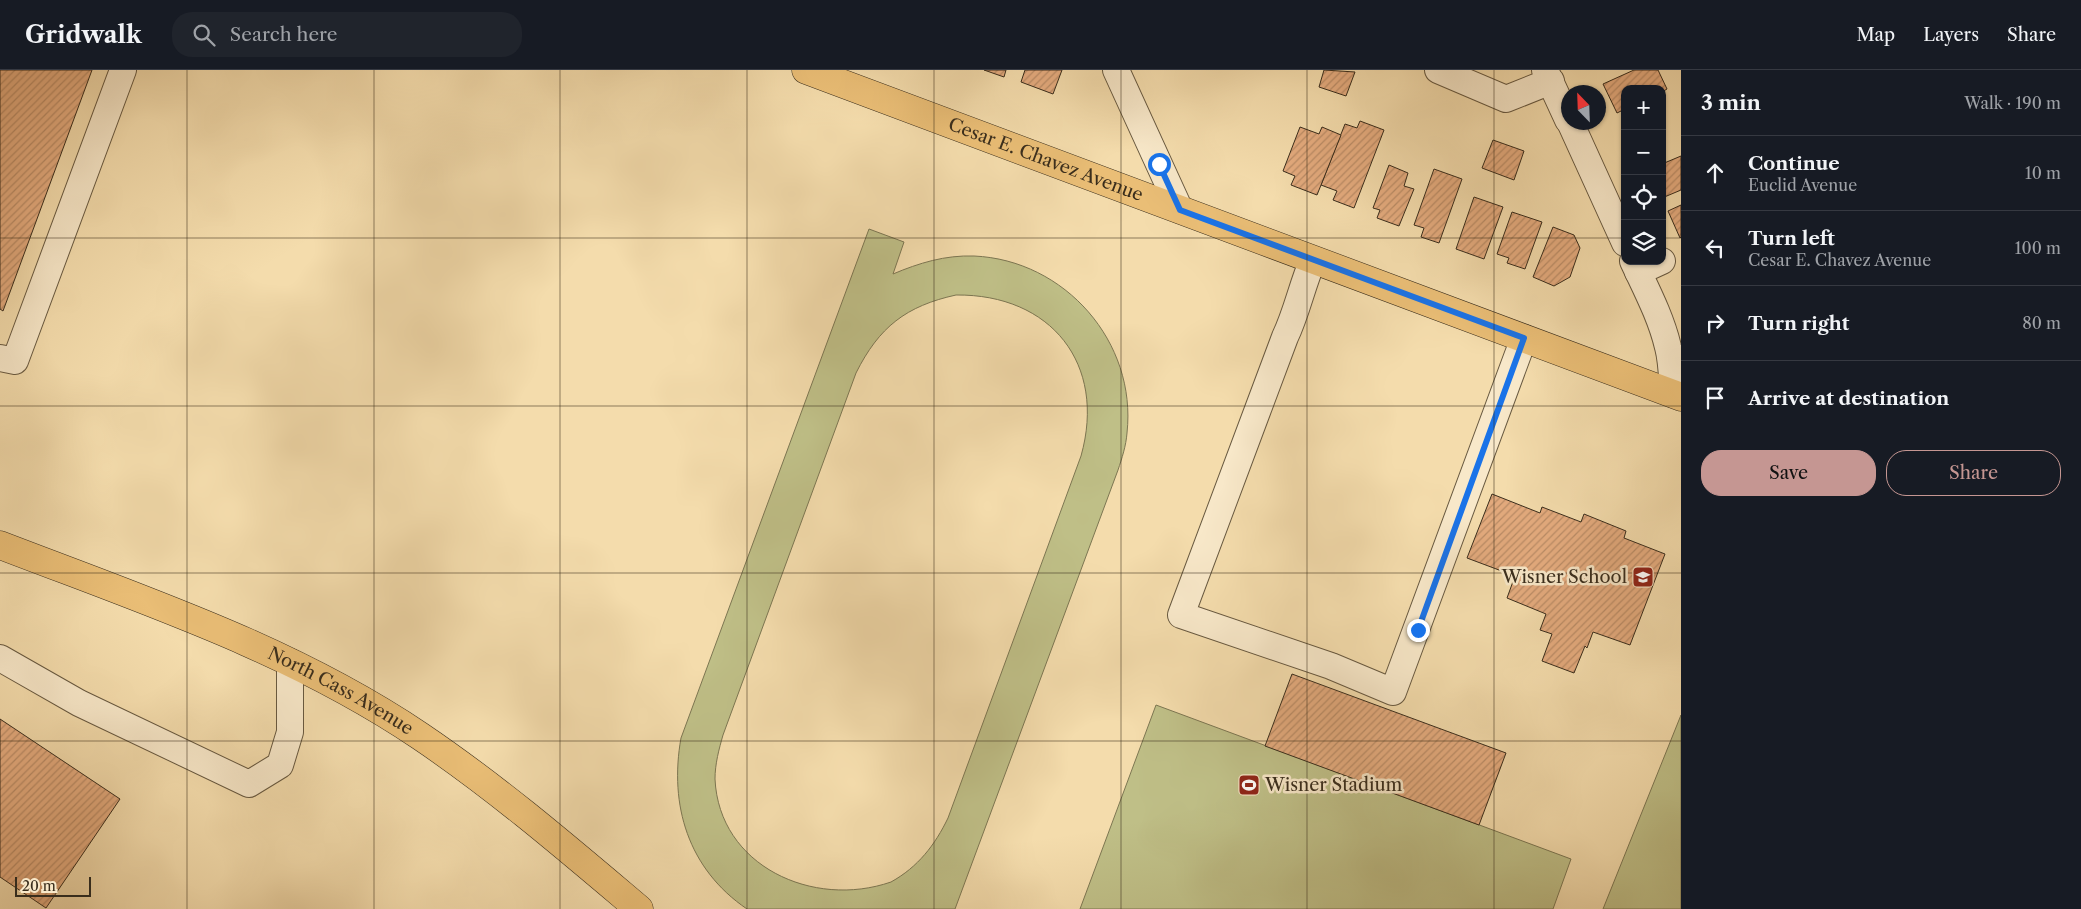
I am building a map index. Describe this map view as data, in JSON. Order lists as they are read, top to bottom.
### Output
{
  "streets": {
    "main road": ["Cesar E. Chavez Avenue", "North Cass Avenue"]
  },
  "places": {
    "school or university": ["Wisner School"],
    "sports": ["Wisner Stadium"]
  },
  "scale_bar": "20 m",
  "north": "top left",
  "page": {
    "header": "Gridwalk",
    "search": "Search here",
    "nav": ["Map", "Layers", "Share"],
    "heading": ["3 min", "Walk · 190 m"],
    "map_buttons": ["+", "−"],
    "list": [
      ["Continue", "Euclid Avenue", "10 m"],
      ["Turn left", "Cesar E. Chavez Avenue", "100 m"],
      ["Turn right", "80 m"],
      "Arrive at destination"
    ],
    "buttons": ["Save", "Share"],
    "scale": "20 m"
  }
}
